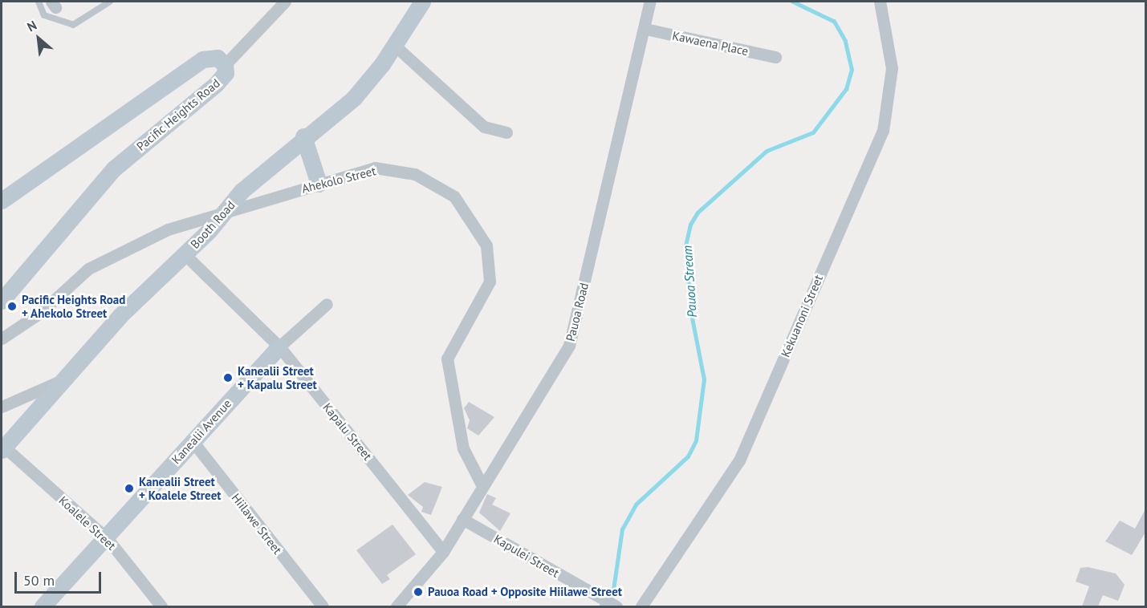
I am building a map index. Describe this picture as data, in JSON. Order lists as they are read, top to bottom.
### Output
{
  "streets": {
    "street": [
      "Kawaena Place",
      "Pacific Heights Road",
      "Ahekolo Street",
      "Booth Road",
      "Pauoa Road",
      "Kekuanoni Street",
      "Kanealii Avenue",
      "Kapalu Street",
      "Koalele Street",
      "Hiilawe Street",
      "Kapulei Street"
    ]
  },
  "crossings": [
    ["Kawaena Place", "Pauoa Road"],
    ["Ahekolo Street", "Booth Road"],
    ["Ahekolo Street", "Pauoa Road"],
    ["Booth Road", "Kapalu Street"],
    ["Booth Road", "Koalele Street"],
    ["Pauoa Road", "Kapalu Street"],
    ["Pauoa Road", "Kapulei Street"],
    ["Kanealii Avenue", "Kapalu Street"],
    ["Kanealii Avenue", "Koalele Street"],
    ["Kanealii Avenue", "Hiilawe Street"]
  ],
  "water": ["Pauoa Stream"],
  "places": [
    "Pacific Heights Road + Ahekolo Street",
    "Kanealii Street + Kapalu Street",
    "Kanealii Street + Koalele Street",
    "Pauoa Road + Opposite Hiilawe Street"
  ],
  "scale_bar": "50 m",
  "north": "top left"
}
